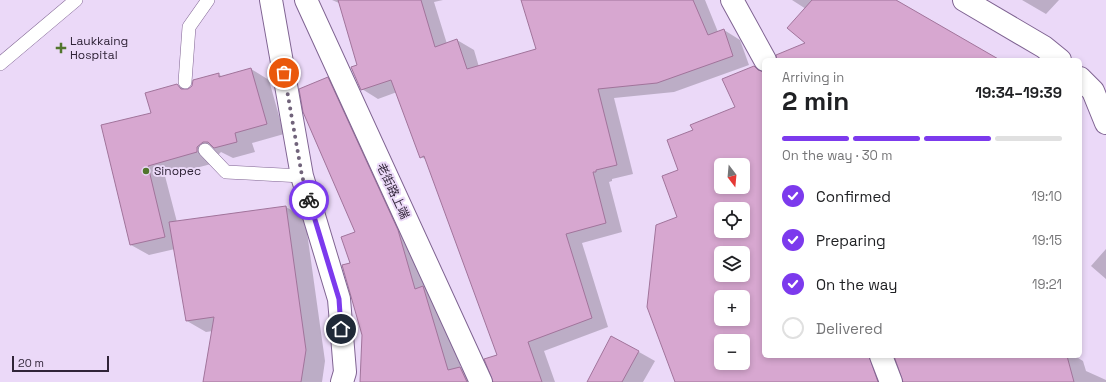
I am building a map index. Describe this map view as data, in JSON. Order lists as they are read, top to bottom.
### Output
{
  "streets": {
    "street": ["老街路上端"]
  },
  "places": {
    "health": ["Laukkaing Hospital"],
    "other": ["Sinopec"]
  },
  "scale_bar": "20 m",
  "north": "bottom",
  "page": {
    "heading": ["2 min", "Arriving in", "19:34–19:39"],
    "bar": "On the way · 30 m",
    "map_buttons": ["+", "−"],
    "list": [
      ["Confirmed", "19:10"],
      ["Preparing", "19:15"],
      ["On the way", "19:21"],
      "Delivered"
    ],
    "scale": "20 m"
  }
}
